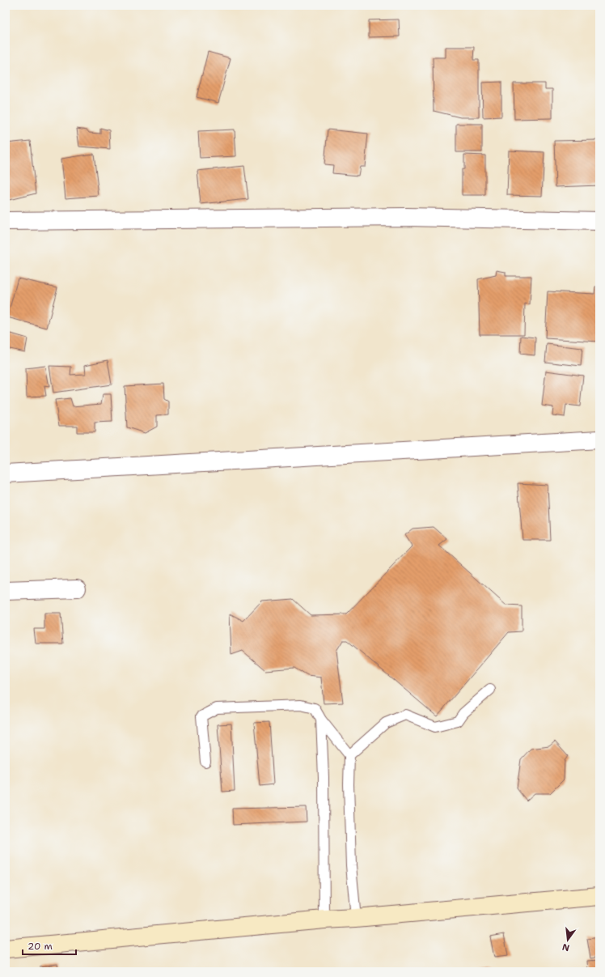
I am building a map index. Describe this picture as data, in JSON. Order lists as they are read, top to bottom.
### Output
{
  "scale_bar": "20 m",
  "north": "bottom"
}
